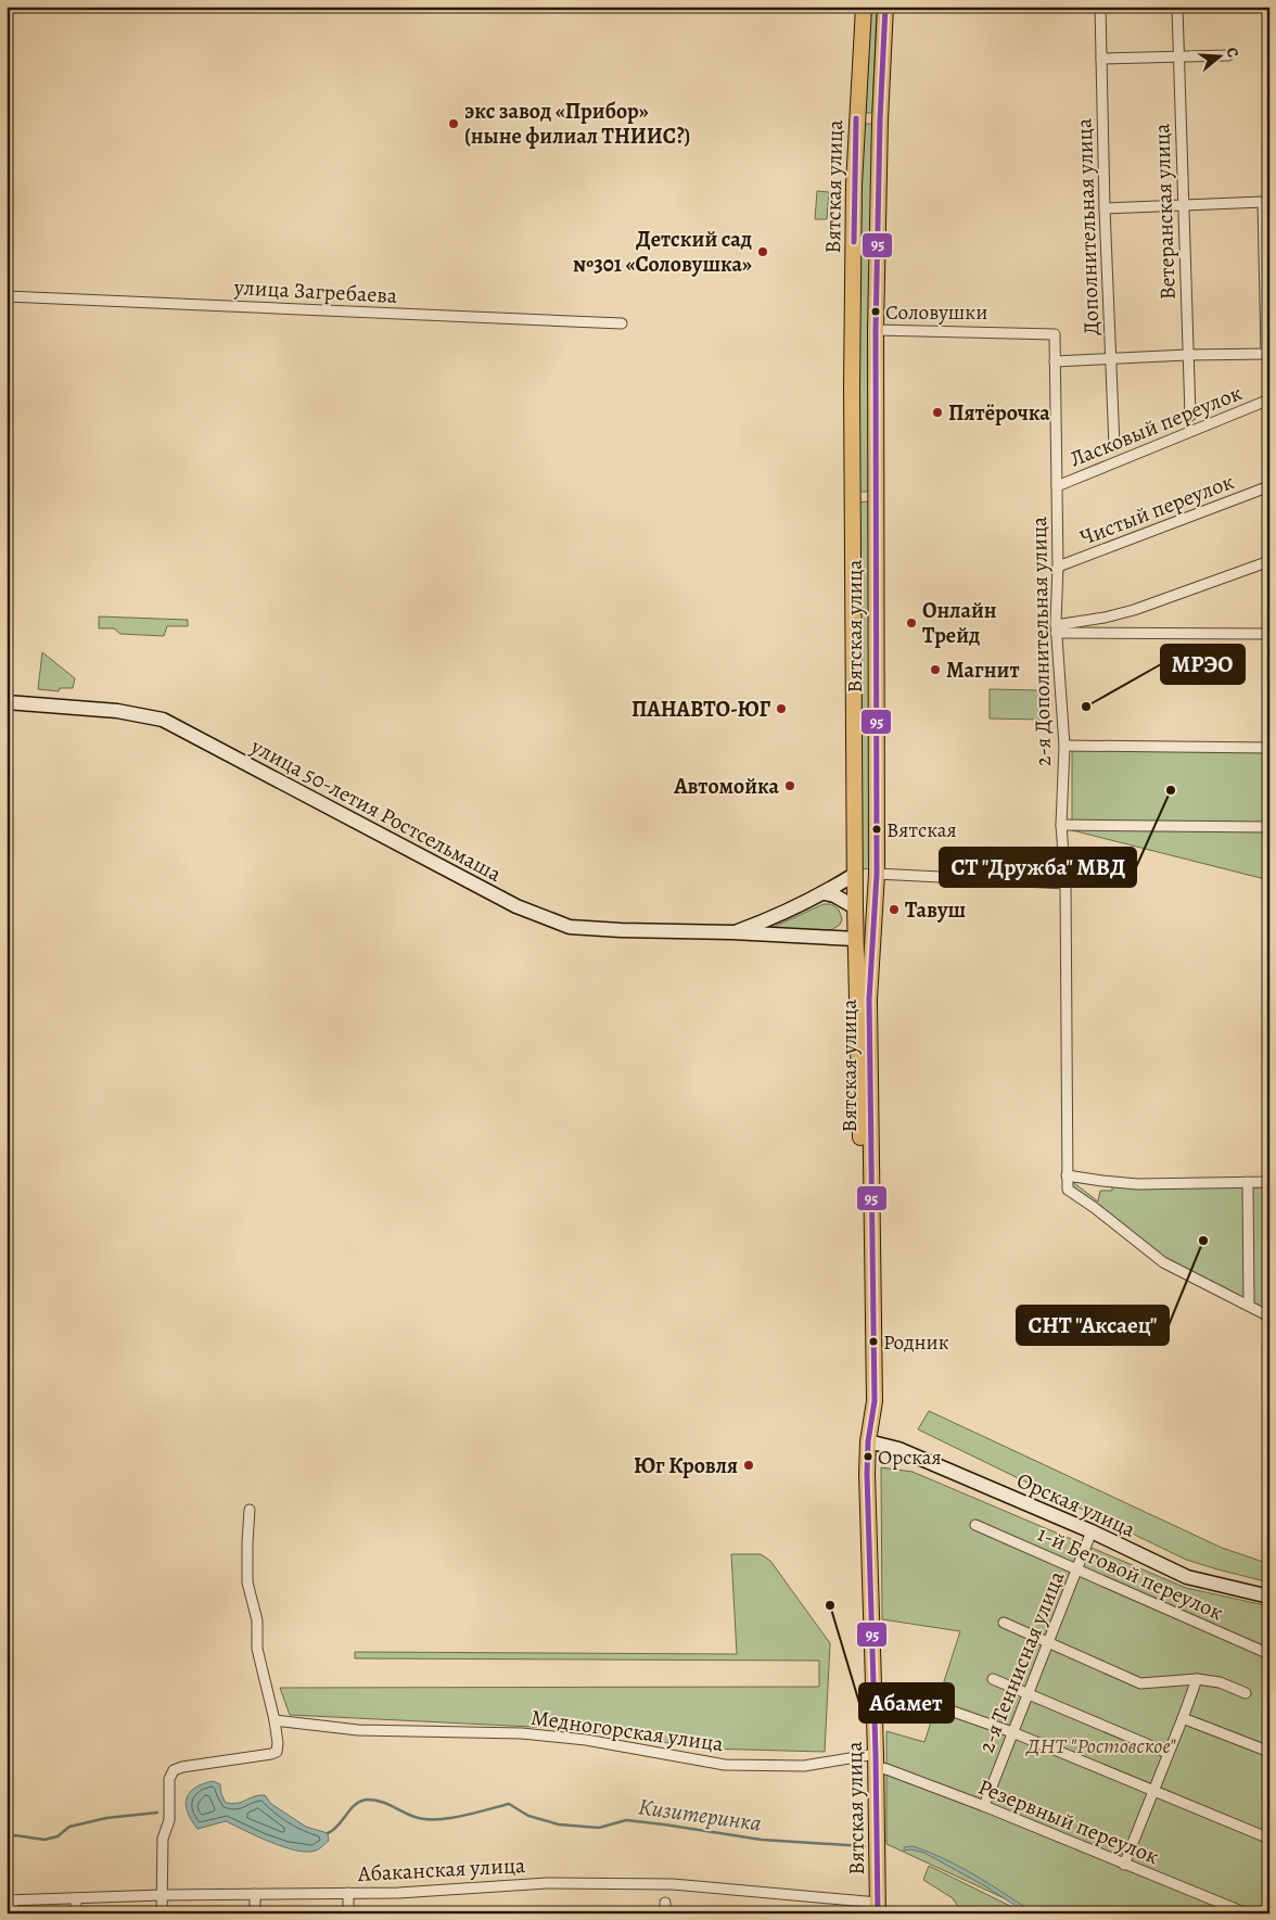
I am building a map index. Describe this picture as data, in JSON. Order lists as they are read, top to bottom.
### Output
{
  "streets": {
    "main road": ["Вятская улица", "улица 50-летия Ростсельмаша", "Орская улица"],
    "street": [
      "Ветеранская улица",
      "Дополнительная улица",
      "улица Загребаева",
      "Ласковый переулок",
      "Чистый переулок",
      "2-я Дополнительная улица",
      "1-й Беговой переулок",
      "2-я Теннисная улица",
      "Медногорская улица",
      "Резервный переулок",
      "Абаканская улица"
    ]
  },
  "crossings": [
    ["Вятская улица", "2-я Дополнительная улица"],
    ["Вятская улица", "улица 50-летия Ростсельмаша"],
    ["Вятская улица", "Орская улица"],
    ["Вятская улица", "Медногорская улица"],
    ["Вятская улица", "Резервный переулок"],
    ["Вятская улица", "Абаканская улица"],
    ["Ласковый переулок", "2-я Дополнительная улица"],
    ["Чистый переулок", "2-я Дополнительная улица"],
    ["Орская улица", "2-я Теннисная улица"],
    ["1-й Беговой переулок", "2-я Теннисная улица"],
    ["2-я Теннисная улица", "Резервный переулок"],
    ["Медногорская улица", "Резервный переулок"]
  ],
  "water": ["Кизитеринка"],
  "parks": ["ДНТ \"Ростовское\""],
  "places": [
    "экс завод «Прибор» (ныне филиал ТНИИС?)",
    "Детский сад №301 «Соловушка»",
    "Соловушки",
    "Пятёрочка",
    "Онлайн Трейд",
    "Магнит",
    "МРЭО",
    "ПАНАВТО-ЮГ",
    "Автомойка",
    "СТ \"Дружба\" МВД",
    "Вятская",
    "Тавуш",
    "СНТ \"Аксаец\"",
    "Родник",
    "Орская",
    "Юг Кровля",
    "Абамет"
  ],
  "lines": ["transit line 95"],
  "north": "right"
}
